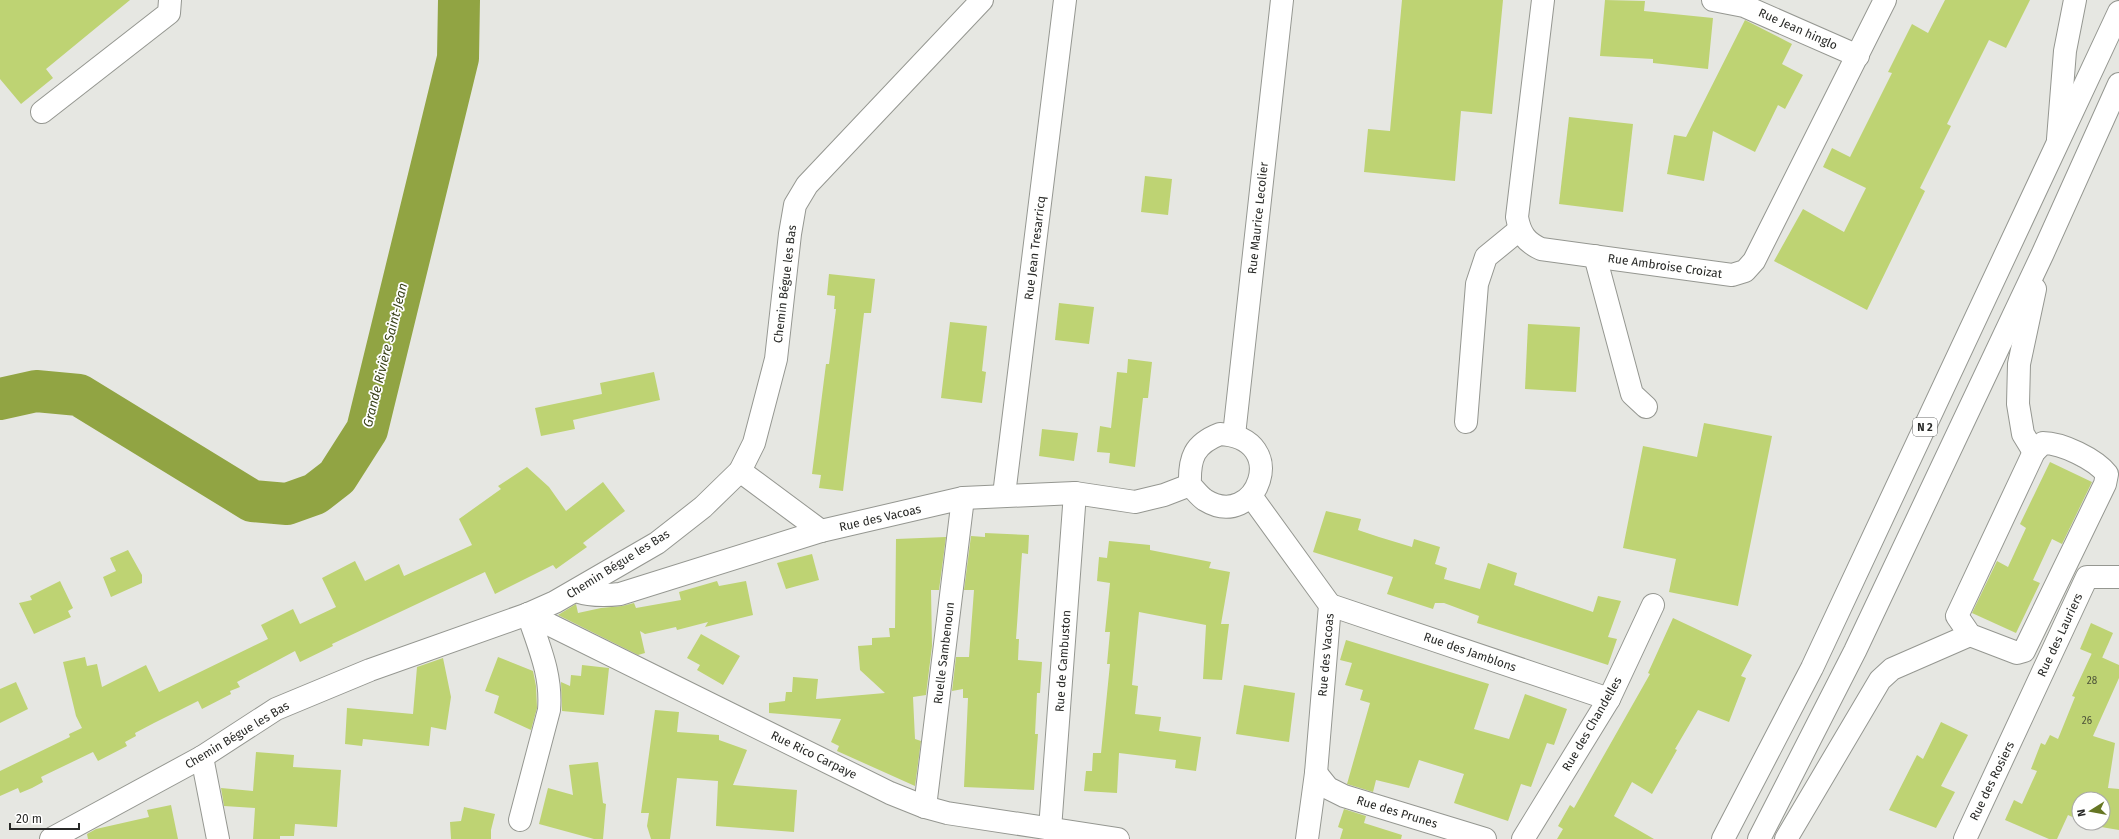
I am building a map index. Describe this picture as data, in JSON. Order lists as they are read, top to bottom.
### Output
{
  "streets": {
    "main road": [
      "Rue Jean hinglo",
      "Rue Maurice Lecolier",
      "Rue Jean Tresarricq",
      "Rue Ambroise Croizat",
      "Chemin Bégue les Bas",
      "N 2",
      "Rue des Vacoas",
      "Rue des Lauriers",
      "Rue des Jamblons",
      "Ruelle Sambenoun",
      "Rue de Cambuston",
      "Rue des Chandelles",
      "Rue Rico Carpaye",
      "Rue des Rosiers",
      "Rue des Prunes"
    ]
  },
  "crossings": [
    ["Rue Jean hinglo", "Rue Ambroise Croizat"],
    ["Rue Maurice Lecolier", "Rue des Vacoas"],
    ["Rue Jean Tresarricq", "Rue des Vacoas"],
    ["Chemin Bégue les Bas", "Rue des Vacoas"],
    ["Chemin Bégue les Bas", "Rue Rico Carpaye"],
    ["Rue des Vacoas", "Rue des Jamblons"],
    ["Rue des Vacoas", "Ruelle Sambenoun"],
    ["Rue des Vacoas", "Rue de Cambuston"],
    ["Rue des Vacoas", "Rue des Prunes"],
    ["Rue des Lauriers", "Rue des Rosiers"],
    ["Rue des Jamblons", "Rue des Chandelles"],
    ["Ruelle Sambenoun", "Rue Rico Carpaye"],
    ["Rue de Cambuston", "Rue Rico Carpaye"]
  ],
  "water": ["Grande Rivière Saint-Jean"],
  "house_numbers": ["28", "26"],
  "scale_bar": "20 m",
  "north": "left"
}
